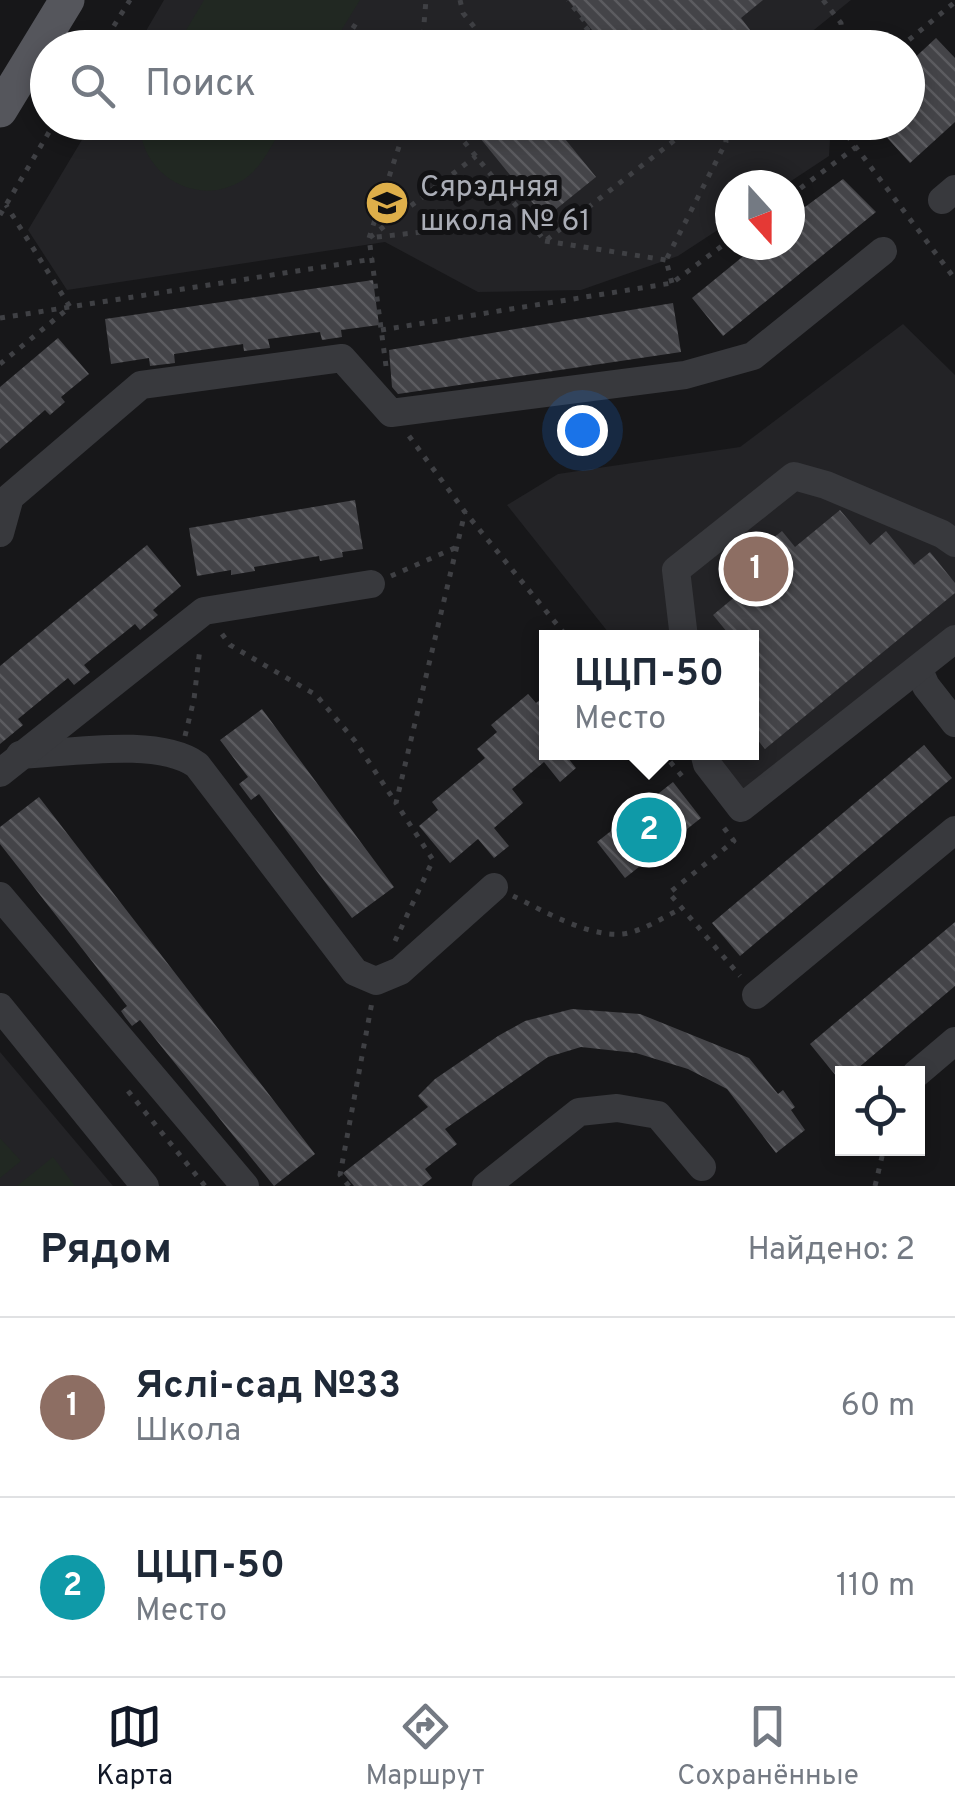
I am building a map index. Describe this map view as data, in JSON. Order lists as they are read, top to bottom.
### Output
{
  "places": {
    "school or university": ["Сярэдняя школа № 61"]
  },
  "north": "bottom",
  "page": {
    "search": "Поиск",
    "pins": ["1", "2"],
    "popup": ["ЦЦП-50", "Место"],
    "heading": ["Рядом", "Найдено: 2"],
    "list": [
      {
        "mark": "1",
        "name": "Яслі-сад №33",
        "note": "Школа",
        "value": "60 m"
      },
      {
        "mark": "2",
        "name": "ЦЦП-50",
        "note": "Место",
        "value": "110 m"
      }
    ],
    "nav": ["Карта", "Маршрут", "Сохранённые"]
  }
}
